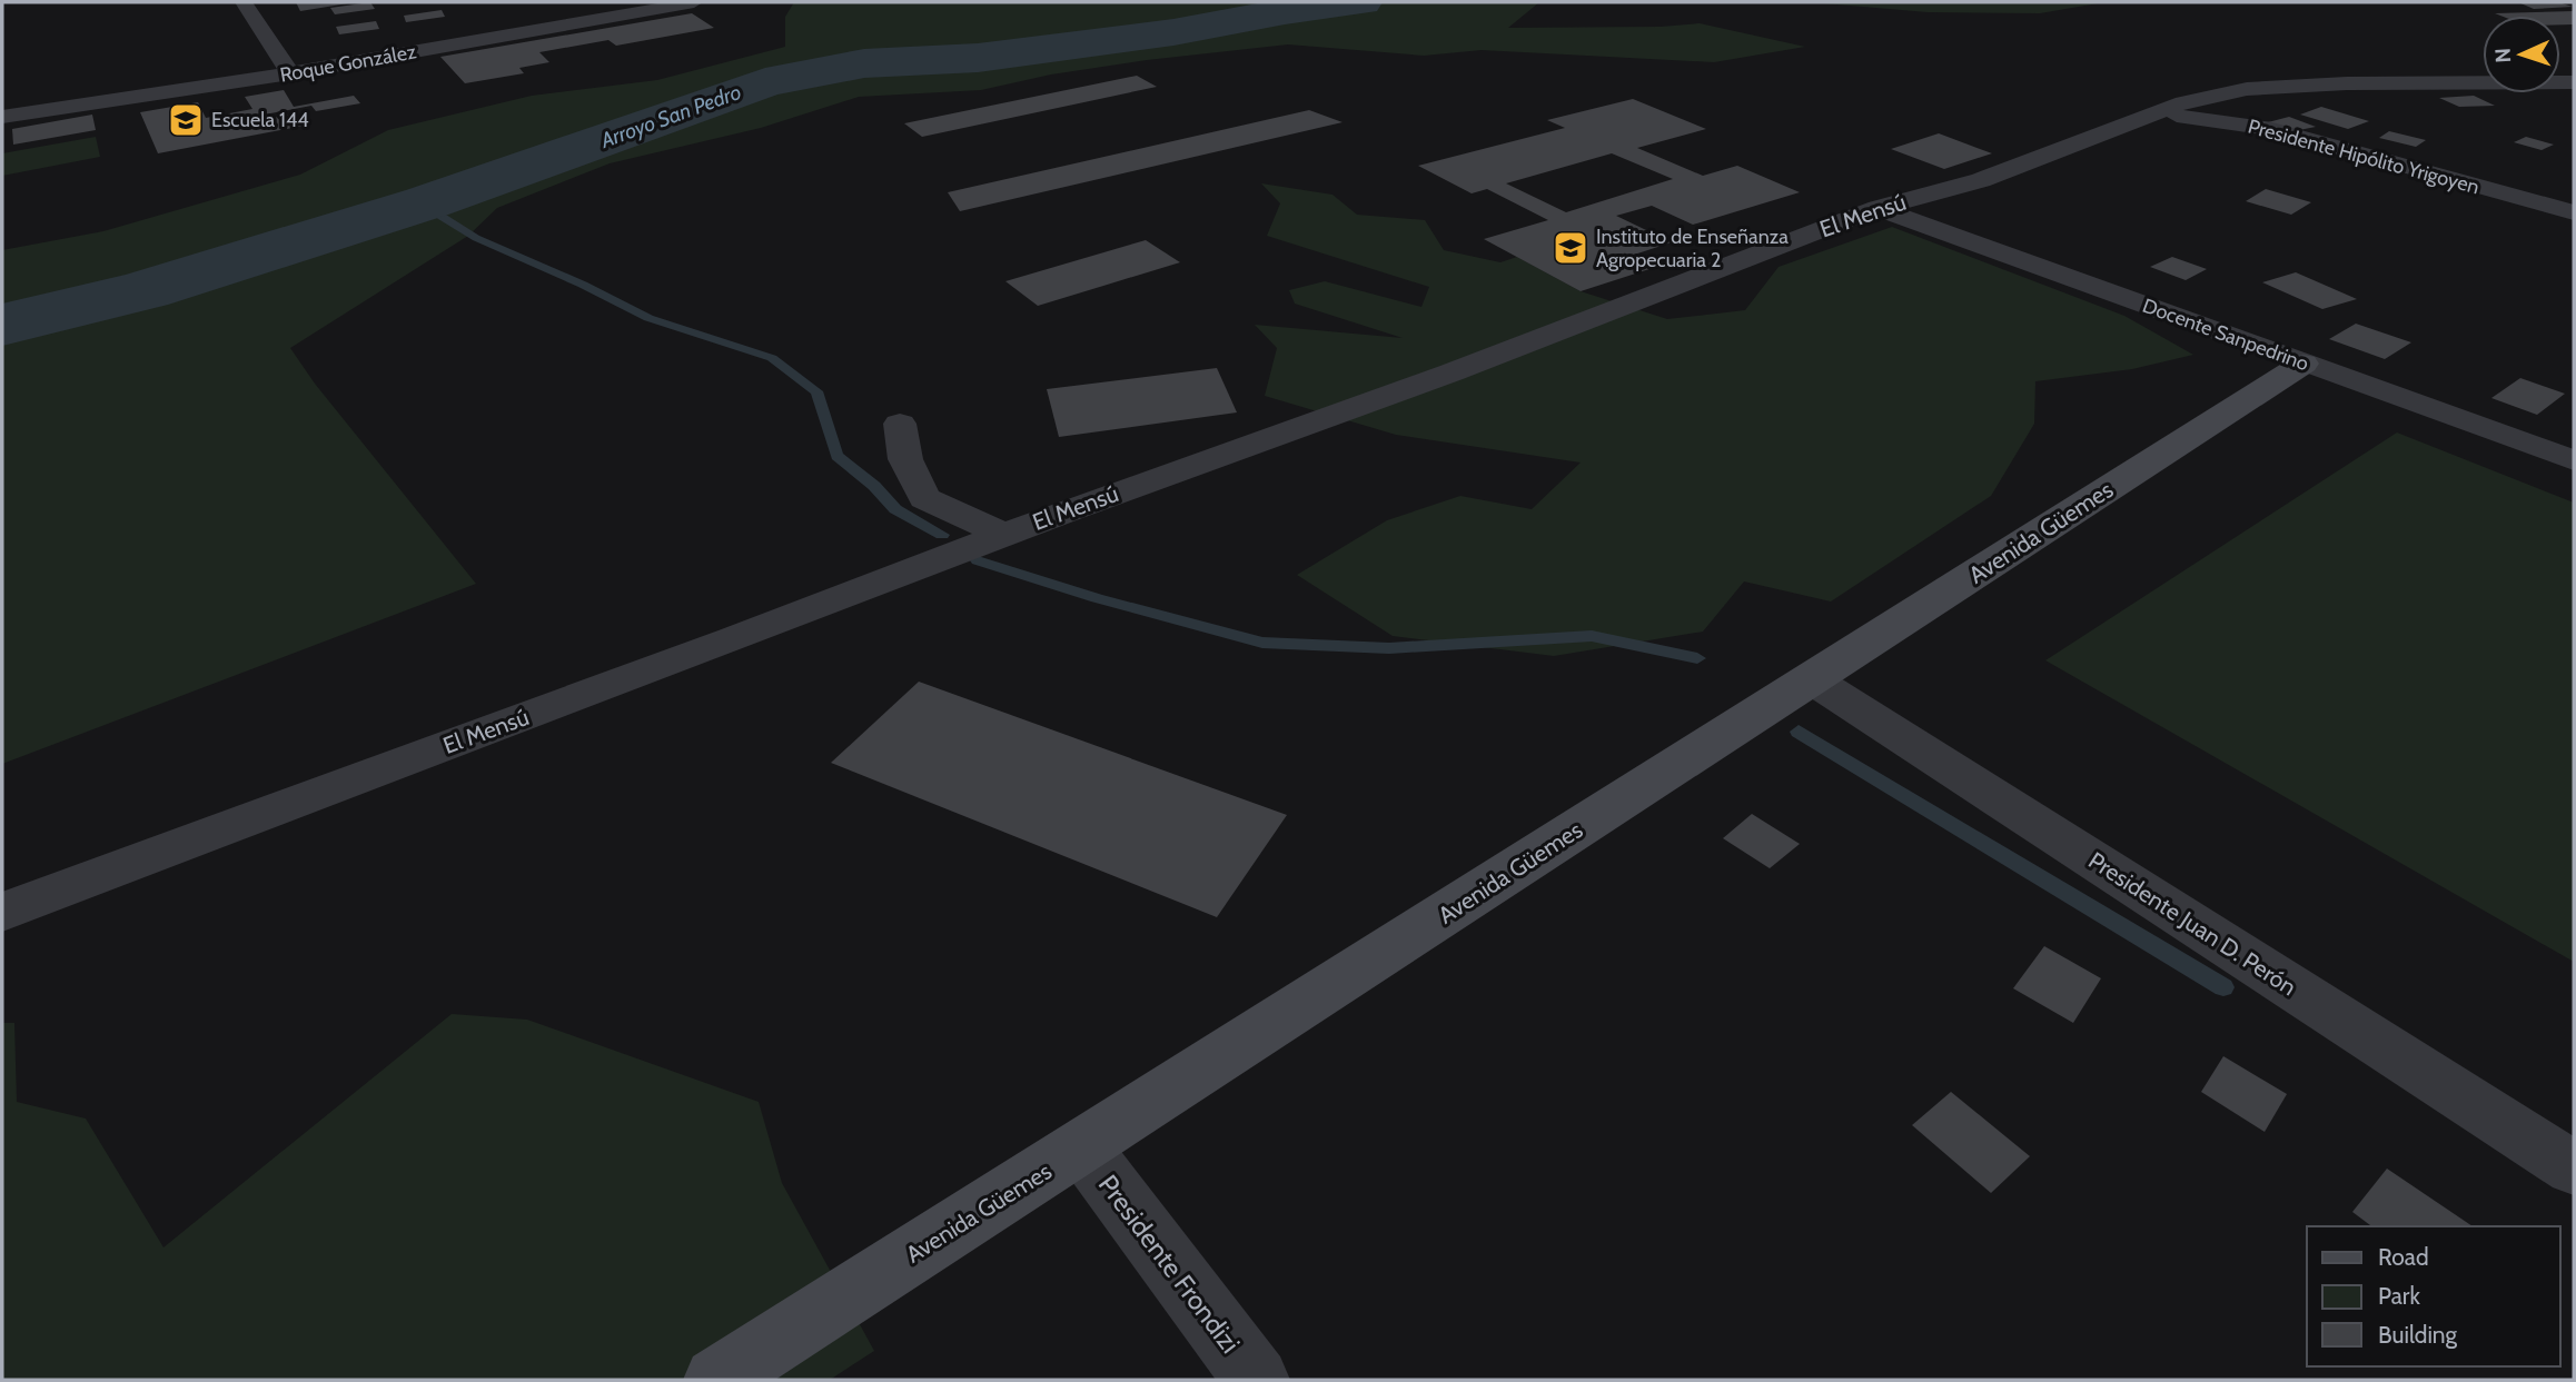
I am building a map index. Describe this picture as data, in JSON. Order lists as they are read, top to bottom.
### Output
{
  "streets": {
    "main road": ["Avenida Güemes"],
    "street": [
      "Roque González",
      "Presidente Hipólito Yrigoyen",
      "El Mensú",
      "Docente Sanpedrino",
      "Presidente Juan D. Perón",
      "Presidente Frondizi"
    ]
  },
  "crossings": [
    ["Presidente Hipólito Yrigoyen", "El Mensú"],
    ["El Mensú", "Docente Sanpedrino"],
    ["Docente Sanpedrino", "Avenida Güemes"],
    ["Avenida Güemes", "Presidente Juan D. Perón"],
    ["Avenida Güemes", "Presidente Frondizi"]
  ],
  "water": ["Arroyo San Pedro"],
  "places": {
    "school or university": ["Escuela 144", "Instituto de Enseñanza Agropecuaria 2"]
  },
  "legend": ["Road", "Park", "Building"],
  "north": "left"
}
